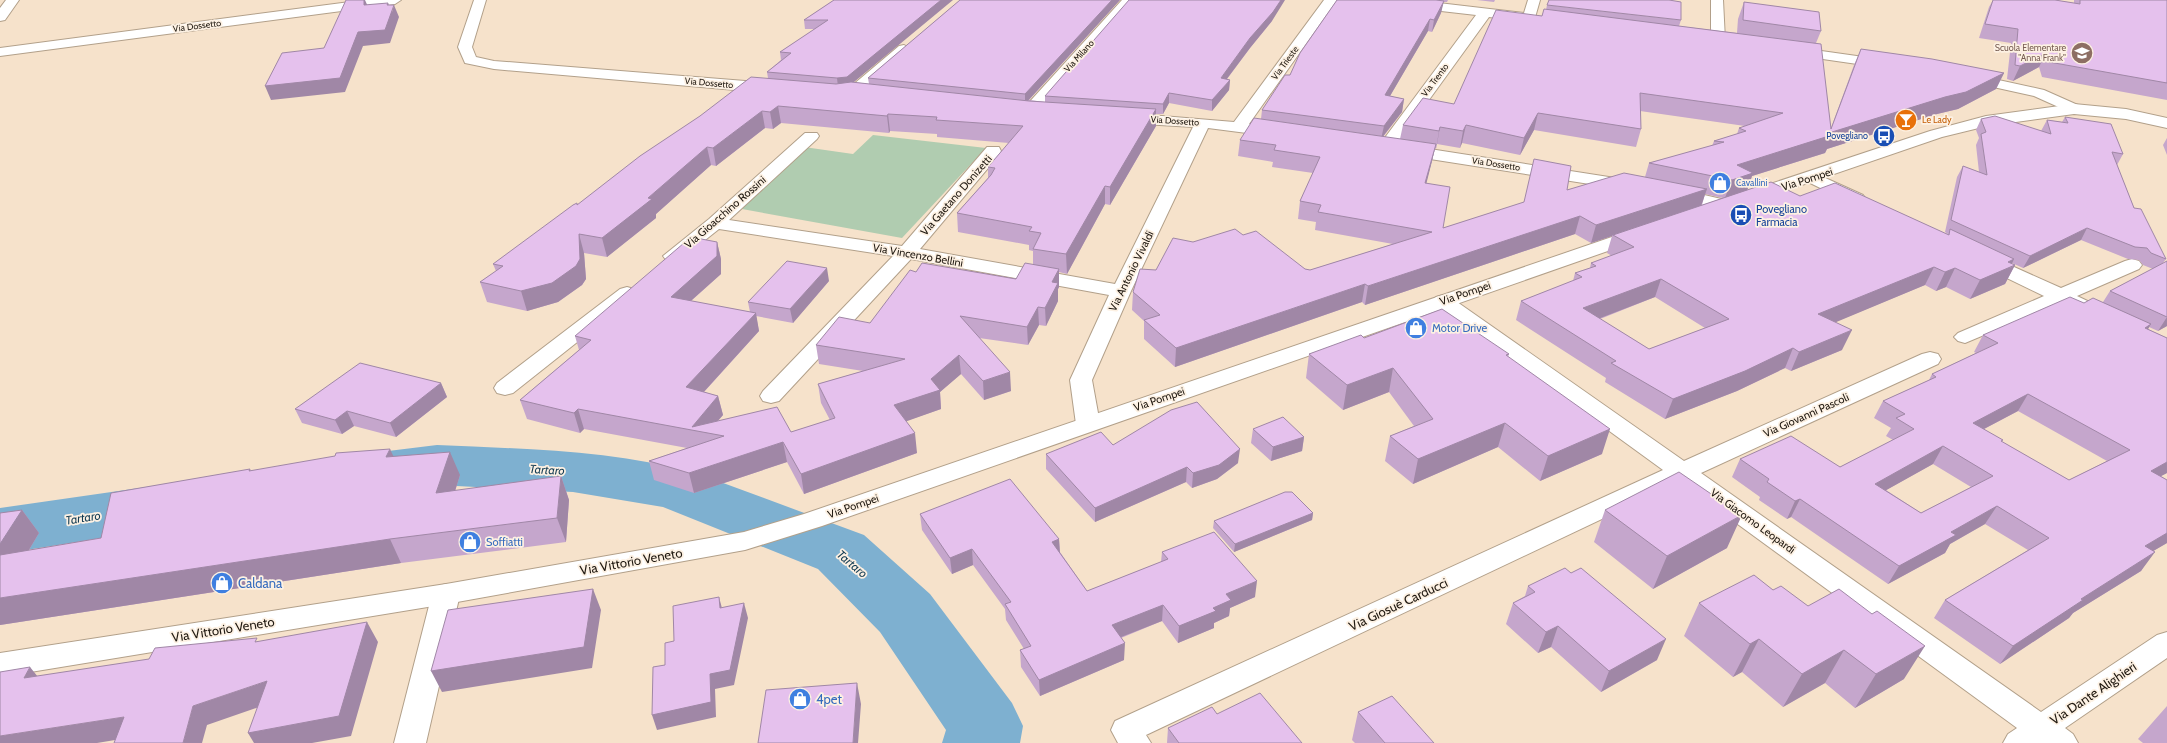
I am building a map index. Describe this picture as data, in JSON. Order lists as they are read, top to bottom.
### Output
{
  "streets": {
    "street": [
      "Via Dossetto",
      "Via Milano",
      "Via Trieste",
      "Via Trento",
      "Via Pompei",
      "Via Gaetano Donizetti",
      "Via Gioacchino Rossini",
      "Via Vincenzo Bellini",
      "Via Antonio Vivaldi",
      "Via Giovanni Pascoli",
      "Via Giacomo Leopardi",
      "Via Vittorio Veneto",
      "Via Giosuè Carducci",
      "Via Dante Alighieri"
    ]
  },
  "crossings": [
    ["Via Dossetto", "Via Trieste"],
    ["Via Dossetto", "Via Trento"],
    ["Via Dossetto", "Via Pompei"],
    ["Via Dossetto", "Via Antonio Vivaldi"],
    ["Via Pompei", "Via Antonio Vivaldi"],
    ["Via Pompei", "Via Giacomo Leopardi"],
    ["Via Pompei", "Via Vittorio Veneto"],
    ["Via Gaetano Donizetti", "Via Vincenzo Bellini"],
    ["Via Gioacchino Rossini", "Via Vincenzo Bellini"],
    ["Via Vincenzo Bellini", "Via Antonio Vivaldi"],
    ["Via Giovanni Pascoli", "Via Giacomo Leopardi"],
    ["Via Giovanni Pascoli", "Via Giosuè Carducci"],
    ["Via Giacomo Leopardi", "Via Giosuè Carducci"],
    ["Via Giacomo Leopardi", "Via Dante Alighieri"]
  ],
  "water": ["Tartaro"],
  "places": {
    "school or university": ["Scuola Elementare \"Anna Frank\""],
    "bar": ["Le Lady"],
    "bus stop": ["Povegliano", "Povegliano Farmacia"],
    "shop": [
      "Cavallini",
      "Motor Drive",
      "Soffiatti",
      "Caldana",
      "4pet"
    ]
  }
}
